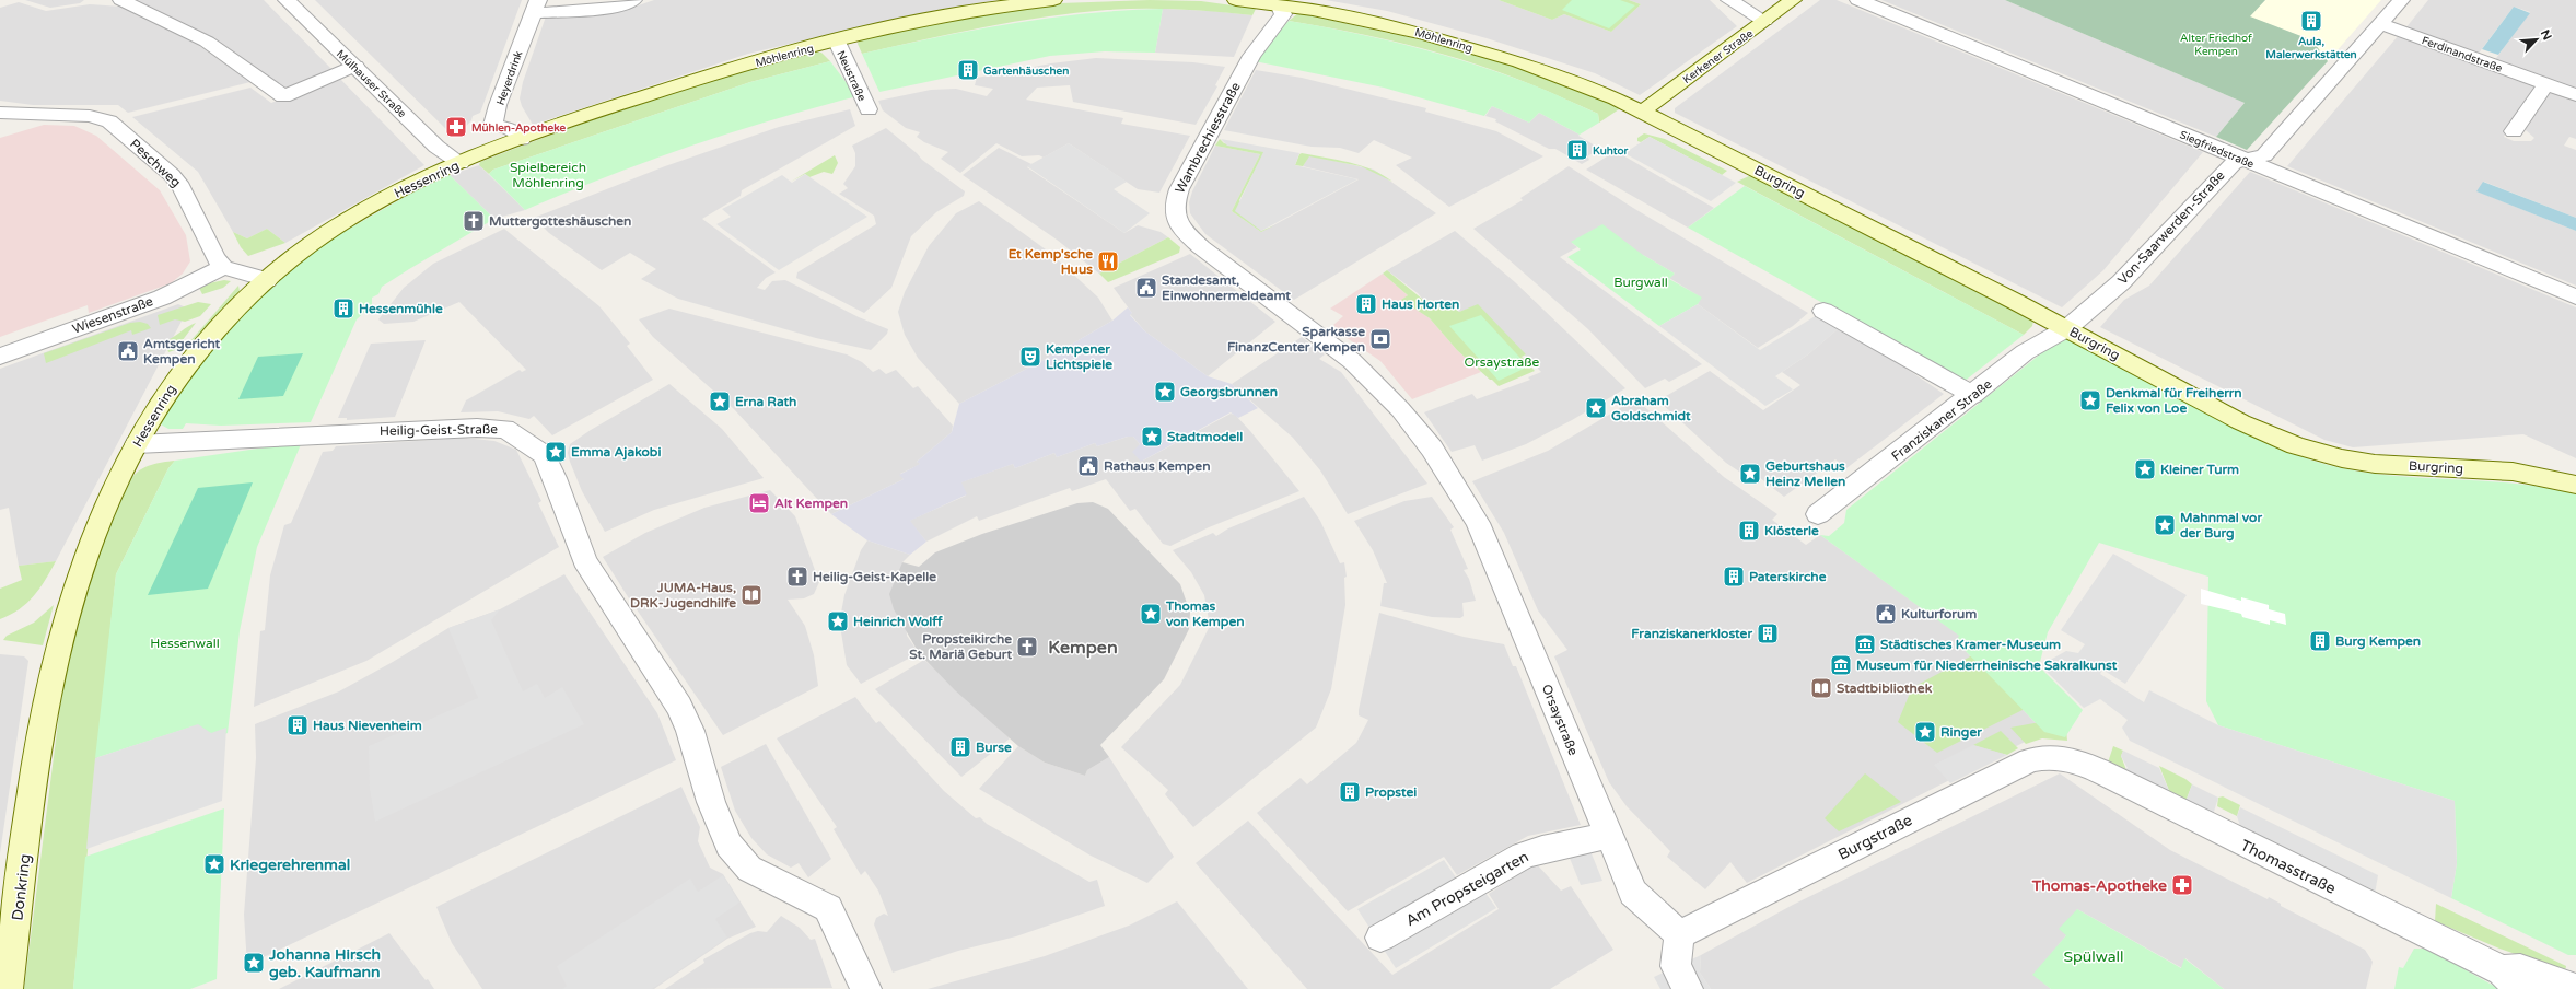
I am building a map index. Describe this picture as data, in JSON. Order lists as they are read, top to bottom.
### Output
{
  "streets": {
    "main road": [
      "Möhlenring",
      "Kerkener Straße",
      "Hessenring",
      "Burgring",
      "Donkring"
    ],
    "street": [
      "Ferdinandstraße",
      "Neustraße",
      "Heyerdrink",
      "Mülhauser Straße",
      "Wambrechiesstraße",
      "Siegfriedstraße",
      "Peschweg",
      "Von-Saarwerden-Straße",
      "Wiesenstraße",
      "Franziskaner Straße",
      "Heilig-Geist-Straße",
      "Orsaystraße",
      "Burgstraße",
      "Thomasstraße",
      "Am Propsteigarten"
    ]
  },
  "crossings": [
    ["Möhlenring", "Kerkener Straße"],
    ["Möhlenring", "Neustraße"],
    ["Möhlenring", "Heyerdrink"],
    ["Möhlenring", "Wambrechiesstraße"],
    ["Möhlenring", "Hessenring"],
    ["Möhlenring", "Burgring"],
    ["Ferdinandstraße", "Von-Saarwerden-Straße"],
    ["Kerkener Straße", "Burgring"],
    ["Heyerdrink", "Hessenring"],
    ["Mülhauser Straße", "Hessenring"],
    ["Wambrechiesstraße", "Orsaystraße"],
    ["Siegfriedstraße", "Von-Saarwerden-Straße"],
    ["Peschweg", "Wiesenstraße"],
    ["Hessenring", "Heilig-Geist-Straße"],
    ["Hessenring", "Donkring"],
    ["Burgring", "Von-Saarwerden-Straße"],
    ["Burgring", "Franziskaner Straße"],
    ["Von-Saarwerden-Straße", "Franziskaner Straße"],
    ["Orsaystraße", "Burgstraße"],
    ["Orsaystraße", "Am Propsteigarten"],
    ["Burgstraße", "Thomasstraße"]
  ],
  "districts": ["Kempen"],
  "parks": [
    "Alter Friedhof Kempen",
    "Spielbereich Möhlenring",
    "Burgwall",
    "Orsaystraße",
    "Hessenwall",
    "Spülwall"
  ],
  "places": {
    "building": [
      "Aula, Malerwerkstätten",
      "Gartenhäuschen",
      "Kuhtor",
      "Haus Horten",
      "Hessenmühle",
      "Klösterle",
      "Paterskirche",
      "Franziskanerkloster",
      "Burg Kempen",
      "Haus Nievenheim",
      "Burse",
      "Propstei"
    ],
    "pharmacy": ["Mühlen-Apotheke", "Thomas-Apotheke"],
    "church": ["Muttergotteshäuschen", "Heilig-Geist-Kapelle", "Propsteikirche St. Mariä Geburt"],
    "restaurant": ["Et Kemp'sche Huus"],
    "public building": [
      "Standesamt, Einwohnermeldeamt",
      "Amtsgericht Kempen",
      "Rathaus Kempen",
      "Kulturforum"
    ],
    "bank": ["Sparkasse FinanzCenter Kempen"],
    "theatre": ["Kempener Lichtspiele"],
    "place": [
      "Georgsbrunnen",
      "Denkmal für Freiherrn Felix von Loe",
      "Erna Rath",
      "Abraham Goldschmidt",
      "Stadtmodell",
      "Emma Ajakobi",
      "Kleiner Turm",
      "Geburtshaus Heinz Mellen",
      "Mahnmal vor der Burg",
      "Thomas von Kempen",
      "Heinrich Wolff",
      "Ringer",
      "Kriegerehrenmal",
      "Johanna Hirsch geb. Kaufmann"
    ],
    "hotel": ["Alt Kempen"],
    "library": ["JUMA-Haus, DRK-Jugendhilfe", "Stadtbibliothek"],
    "museum": ["Städtisches Kramer-Museum", "Museum für Niederrheinische Sakralkunst"]
  },
  "north": "top right"
}
